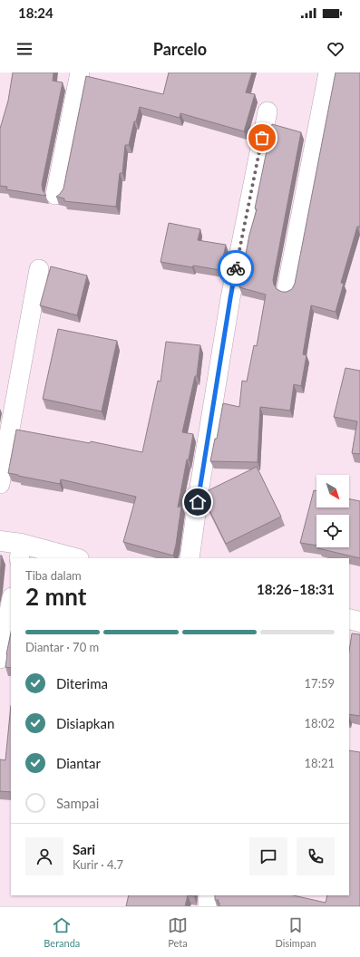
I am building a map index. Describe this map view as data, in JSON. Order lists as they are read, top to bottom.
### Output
{
  "north": "bottom right",
  "page": {
    "status": "18:24",
    "header": "Parcelo",
    "heading": ["2 mnt", "Tiba dalam", "18:26–18:31"],
    "panel": ["Sari", "Kurir · 4.7"],
    "bar": "Diantar · 70 m",
    "list": [
      ["Diterima", "17:59"],
      ["Disiapkan", "18:02"],
      ["Diantar", "18:21"],
      "Sampai"
    ],
    "tabs": ["Beranda", "Peta", "Disimpan"]
  }
}
